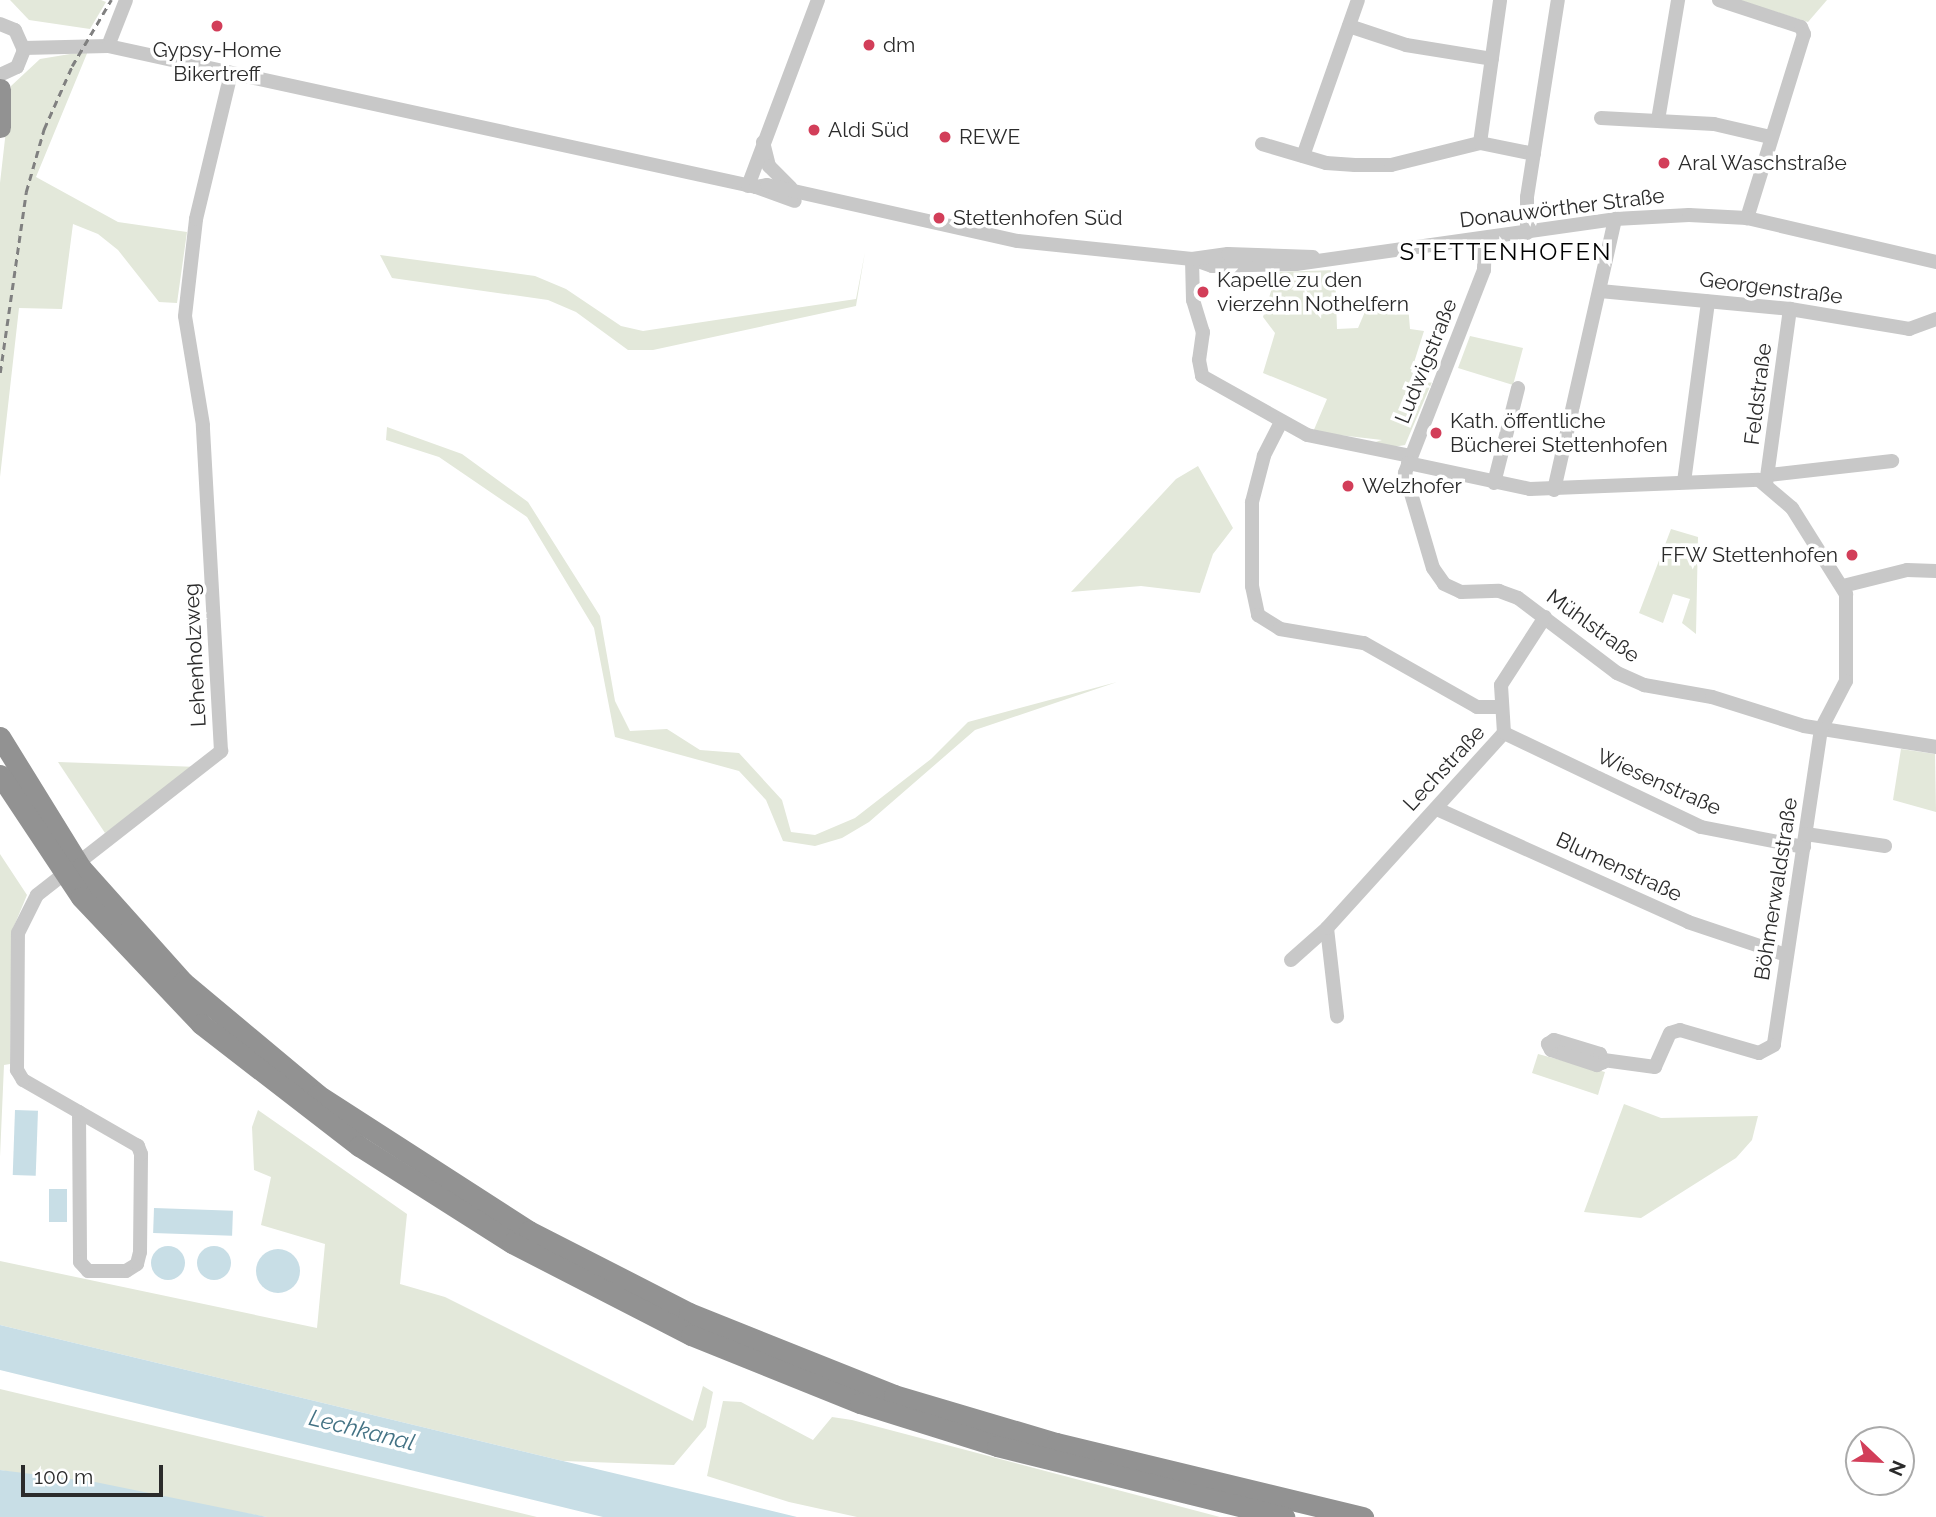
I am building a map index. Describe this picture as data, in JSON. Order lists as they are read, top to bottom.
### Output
{
  "streets": {
    "street": [
      "Donauwörther Straße",
      "Georgenstraße",
      "Ludwigstraße",
      "Feldstraße",
      "Mühlstraße",
      "Lehenholzweg",
      "Lechstraße",
      "Wiesenstraße",
      "Blumenstraße",
      "Böhmerwaldstraße"
    ]
  },
  "crossings": [
    ["Donauwörther Straße", "Ludwigstraße"],
    ["Georgenstraße", "Feldstraße"],
    ["Ludwigstraße", "Mühlstraße"],
    ["Mühlstraße", "Lechstraße"],
    ["Mühlstraße", "Böhmerwaldstraße"],
    ["Lechstraße", "Wiesenstraße"],
    ["Lechstraße", "Blumenstraße"],
    ["Wiesenstraße", "Böhmerwaldstraße"],
    ["Blumenstraße", "Böhmerwaldstraße"]
  ],
  "districts": ["STETTENHOFEN"],
  "water": ["Lechkanal"],
  "places": [
    "Gypsy-Home Bikertreff",
    "dm",
    "Aldi Süd",
    "REWE",
    "Aral Waschstraße",
    "Stettenhofen Süd",
    "Kapelle zu den vierzehn Nothelfern",
    "Kath. öffentliche Bücherei Stettenhofen",
    "Welzhofer",
    "FFW Stettenhofen"
  ],
  "scale_bar": "100 m",
  "north": "bottom right"
}
